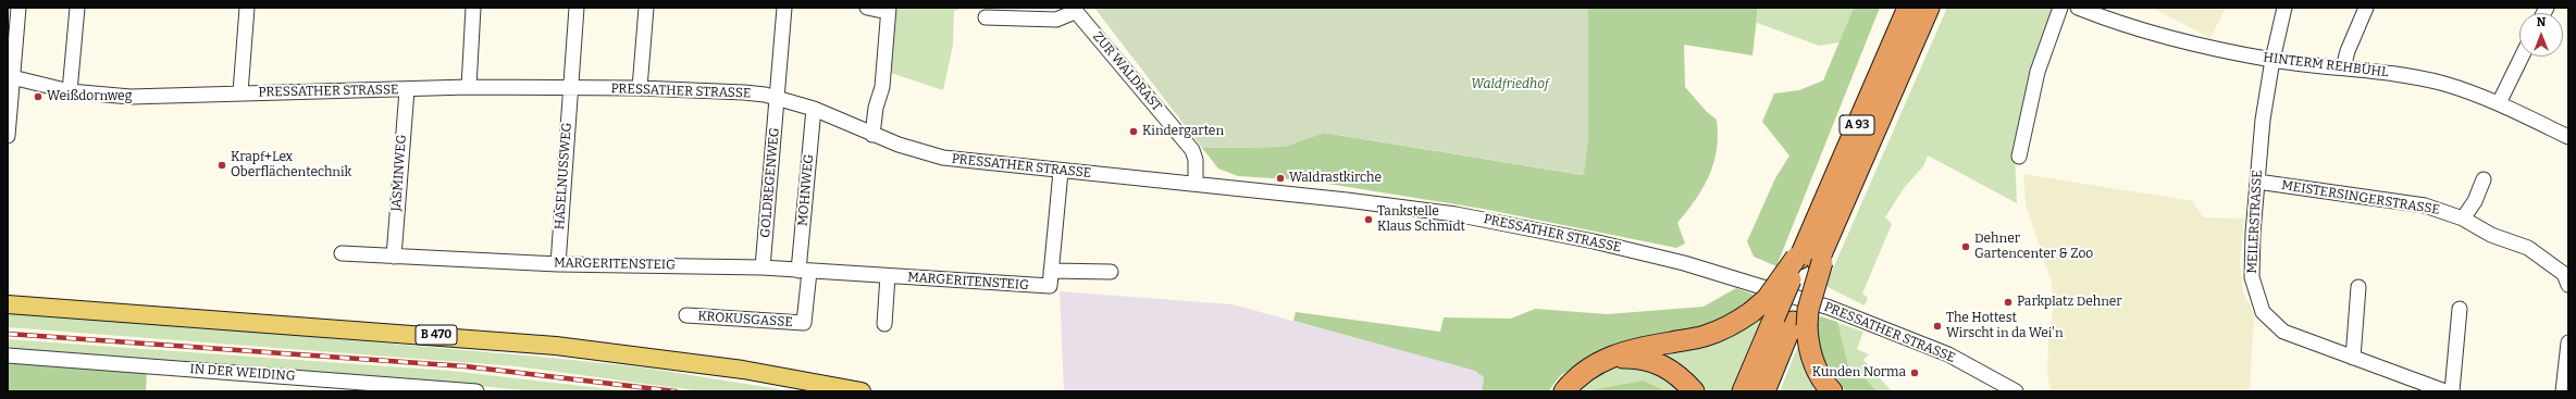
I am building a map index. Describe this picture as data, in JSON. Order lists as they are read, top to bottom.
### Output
{
  "streets": {
    "highway": ["A 93"],
    "main road": ["B 470"],
    "street": [
      "HINTERM REHBÜHL",
      "ZUR WALDRAST",
      "PRESSATHER STRASSE",
      "JASMINWEG",
      "HASELNUSSWEG",
      "GOLDREGENWEG",
      "MOHNWEG",
      "MEISTERSINGERSTRASSE",
      "MEILERSTRASSE",
      "MARGERITENSTEIG",
      "KROKUSGASSE",
      "IN DER WEIDING"
    ]
  },
  "crossings": [
    ["HINTERM REHBÜHL", "MEILERSTRASSE"],
    ["ZUR WALDRAST", "PRESSATHER STRASSE"],
    ["PRESSATHER STRASSE", "JASMINWEG"],
    ["PRESSATHER STRASSE", "HASELNUSSWEG"],
    ["PRESSATHER STRASSE", "GOLDREGENWEG"],
    ["PRESSATHER STRASSE", "MOHNWEG"],
    ["JASMINWEG", "MARGERITENSTEIG"],
    ["HASELNUSSWEG", "MARGERITENSTEIG"],
    ["GOLDREGENWEG", "MARGERITENSTEIG"],
    ["MOHNWEG", "MARGERITENSTEIG"],
    ["MOHNWEG", "KROKUSGASSE"],
    ["MEISTERSINGERSTRASSE", "MEILERSTRASSE"],
    ["MARGERITENSTEIG", "KROKUSGASSE"]
  ],
  "parks": ["Waldfriedhof"],
  "places": [
    "Weißdornweg",
    "Kindergarten",
    "Krapf+Lex Oberflächentechnik",
    "Waldrastkirche",
    "Tankstelle Klaus Schmidt",
    "Dehner Gartencenter & Zoo",
    "Parkplatz Dehner",
    "The Hottest Wirscht in da Wei'n",
    "Kunden Norma"
  ],
  "north": "top"
}
